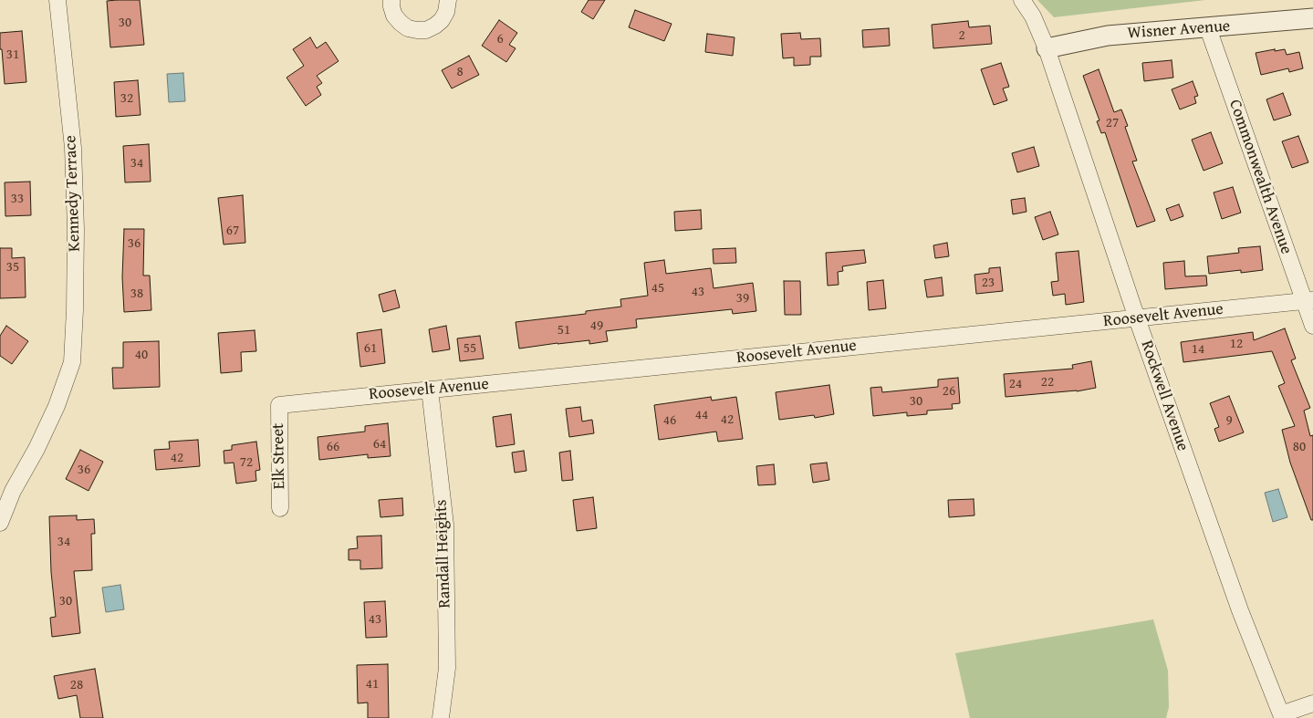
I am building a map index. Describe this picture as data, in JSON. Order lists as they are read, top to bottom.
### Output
{
  "streets": {
    "street": [
      "Wisner Avenue",
      "Commonwealth Avenue",
      "Kennedy Terrace",
      "Roosevelt Avenue",
      "Rockwell Avenue",
      "Elk Street",
      "Randall Heights"
    ]
  },
  "crossings": [
    ["Wisner Avenue", "Commonwealth Avenue"],
    ["Wisner Avenue", "Rockwell Avenue"],
    ["Commonwealth Avenue", "Roosevelt Avenue"],
    ["Roosevelt Avenue", "Rockwell Avenue"],
    ["Roosevelt Avenue", "Elk Street"],
    ["Roosevelt Avenue", "Randall Heights"]
  ],
  "house_numbers": [
    "30",
    "2",
    "6",
    "31",
    "8",
    "32",
    "27",
    "34",
    "33",
    "67",
    "36",
    "35",
    "23",
    "45",
    "43",
    "38",
    "39",
    "49",
    "51",
    "12",
    "61",
    "55",
    "14",
    "40",
    "22",
    "24",
    "26",
    "30",
    "44",
    "42",
    "46",
    "9",
    "64",
    "66",
    "80",
    "42",
    "72",
    "36",
    "34",
    "30",
    "43",
    "41",
    "28"
  ]
}
